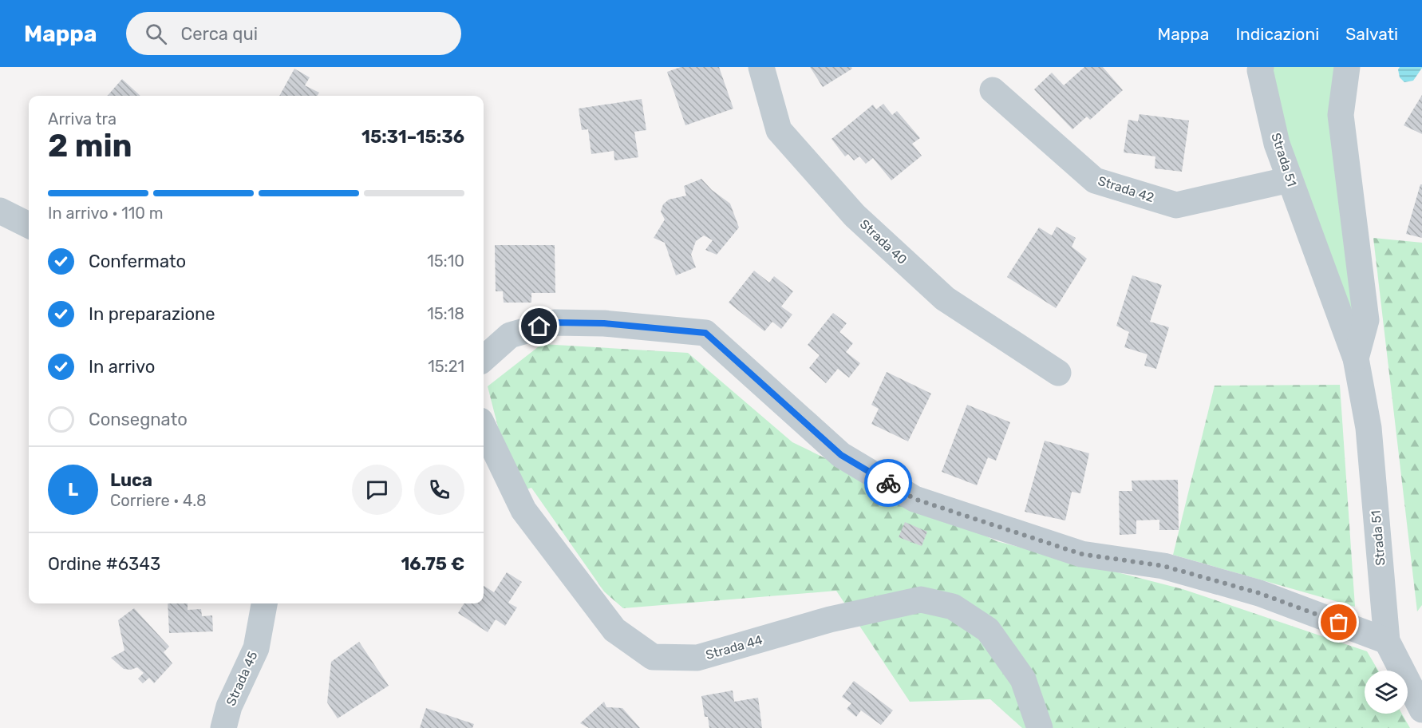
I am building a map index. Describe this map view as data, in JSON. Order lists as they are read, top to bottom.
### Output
{
  "streets": {
    "street": [
      "Strada 51",
      "Strada 42",
      "Strada 40",
      "Strada 44",
      "Strada 45"
    ]
  },
  "crossings": [
    ["Strada 51", "Strada 42"]
  ],
  "page": {
    "header": "Mappa",
    "search": "Cerca qui",
    "nav": ["Mappa", "Indicazioni", "Salvati"],
    "heading": ["2 min", "Arriva tra", "15:31–15:36"],
    "panel": [
      "Luca",
      "Corriere · 4.8",
      "Ordine #6343",
      "16.75 €"
    ],
    "bar": "In arrivo · 110 m",
    "list": [
      ["Confermato", "15:10"],
      ["In preparazione", "15:18"],
      ["In arrivo", "15:21"],
      "Consegnato"
    ],
    "round": "L"
  }
}
